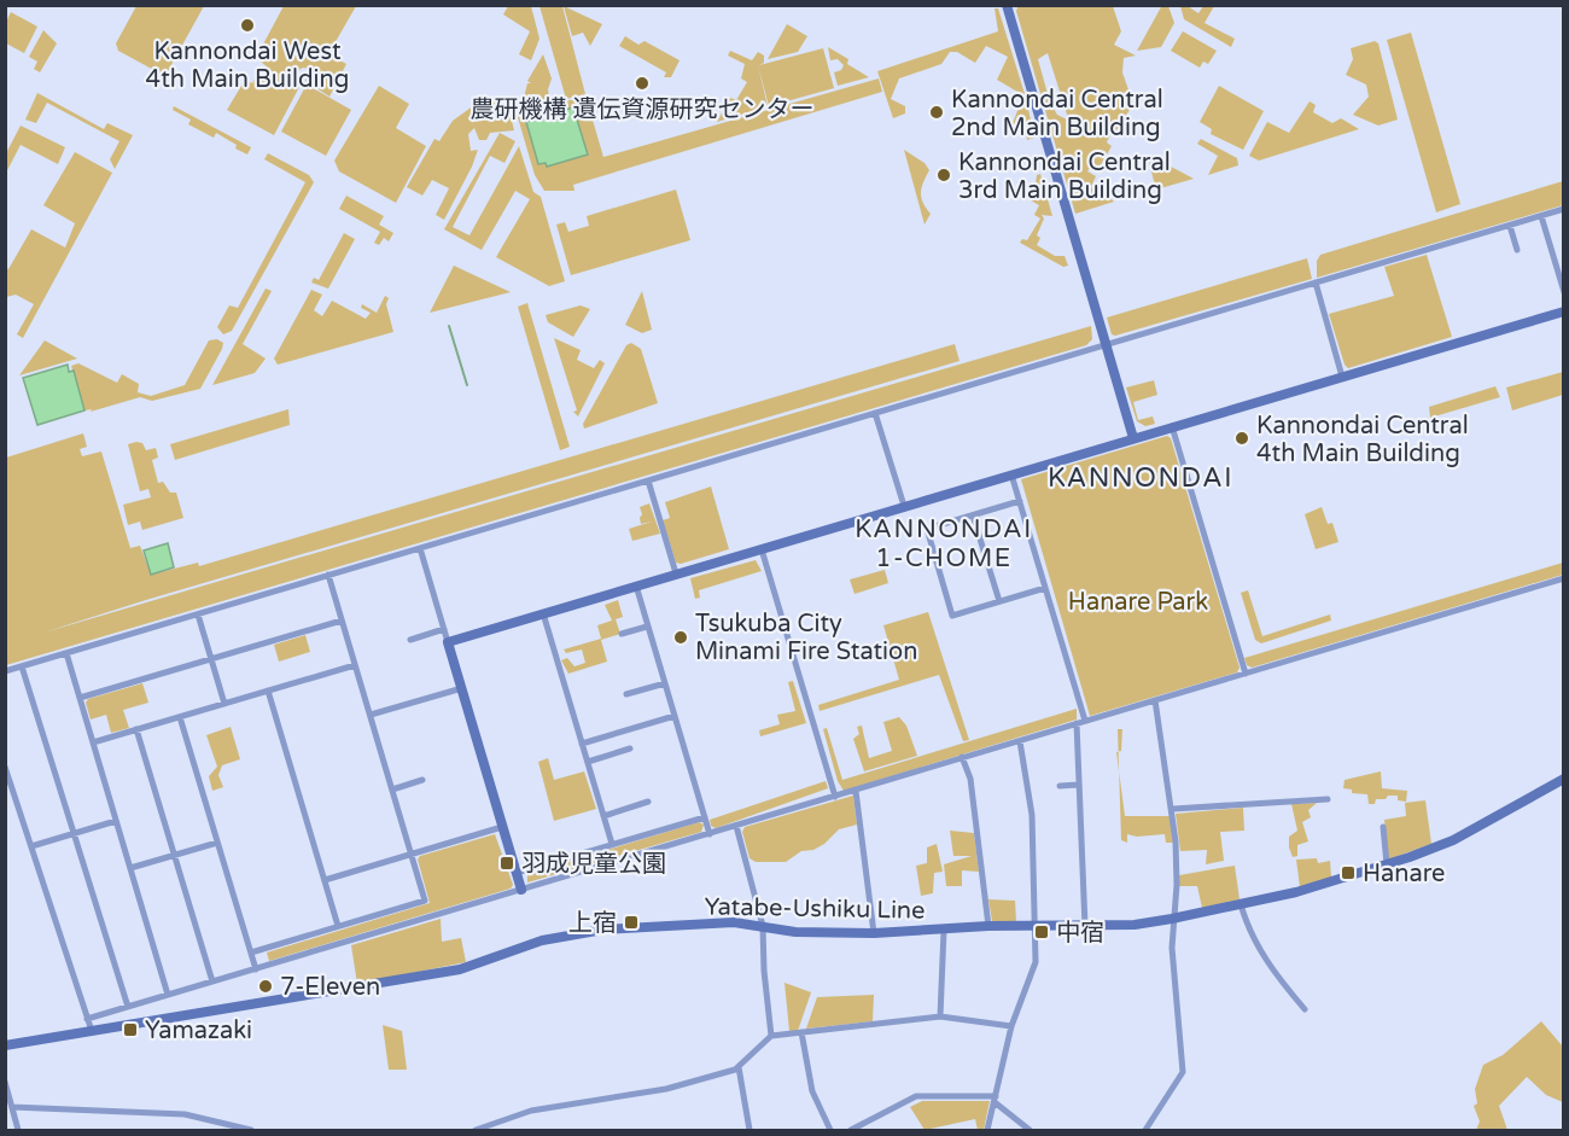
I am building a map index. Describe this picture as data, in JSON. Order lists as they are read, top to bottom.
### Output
{
  "streets": {
    "street": ["Yatabe-Ushiku Line"]
  },
  "districts": ["KANNONDAI", "KANNONDAI 1-CHOME"],
  "parks": ["Hanare Park"],
  "places": {
    "other": [
      "Kannondai West 4th Main Building",
      "農研機構 遺伝資源研究センター",
      "Kannondai Central 2nd Main Building",
      "Kannondai Central 3rd Main Building",
      "Kannondai Central 4th Main Building",
      "Tsukuba City Minami Fire Station",
      "7-Eleven"
    ],
    "transit": [
      "羽成児童公園",
      "Hanare",
      "上宿",
      "中宿",
      "Yamazaki"
    ]
  }
}
